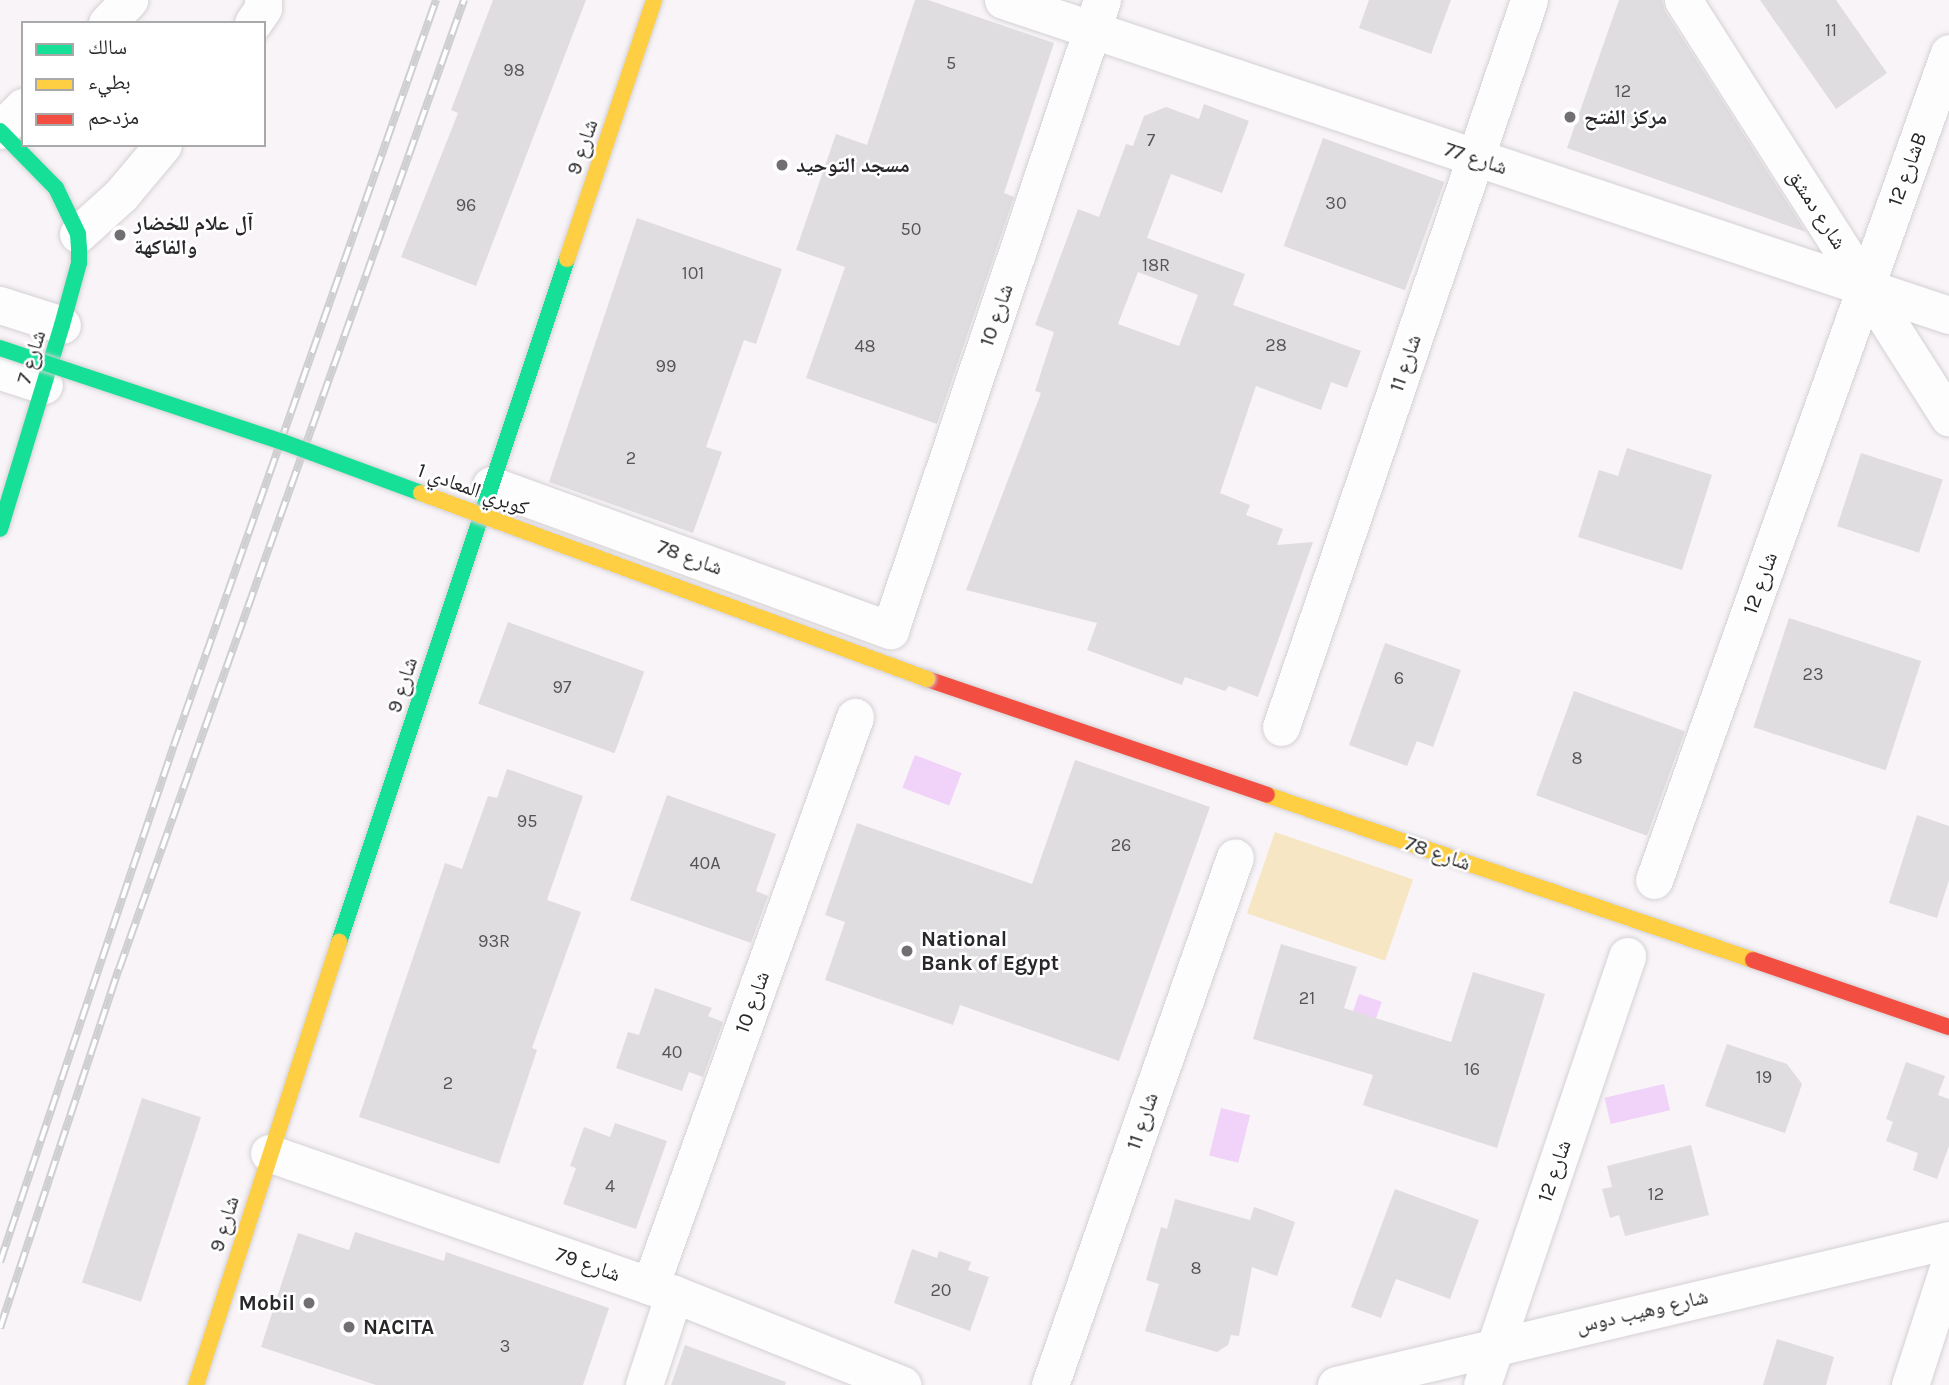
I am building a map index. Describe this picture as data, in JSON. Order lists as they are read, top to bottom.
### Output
{
  "streets": {
    "street": [
      "شارع 9",
      "شارع 77",
      "شارع 12B",
      "شارع دمشق",
      "شارع 10",
      "شارع 7",
      "شارع 11",
      "كوبري المعادي 1",
      "شارع 78",
      "شارع 12",
      "شارع 79",
      "شارع وهيب دوس"
    ]
  },
  "crossings": [
    ["شارع 9", "شارع 78"],
    ["شارع 9", "شارع 79"],
    ["شارع 77", "شارع 12B"],
    ["شارع 77", "شارع دمشق"],
    ["شارع 77", "شارع 10"],
    ["شارع 77", "شارع 11"],
    ["شارع 77", "شارع 12"],
    ["شارع 12B", "شارع دمشق"],
    ["شارع 12B", "شارع 12"],
    ["شارع دمشق", "شارع 12"],
    ["شارع 10", "شارع 78"],
    ["شارع 10", "شارع 79"],
    ["كوبري المعادي 1", "شارع 78"],
    ["شارع 12", "شارع وهيب دوس"]
  ],
  "places": [
    "مركز الفتح",
    "مسجد التوحيد",
    "آل علام للخضار والفاكهة",
    "National Bank of Egypt",
    "Mobil",
    "NACITA"
  ],
  "house_numbers": [
    "11",
    "5",
    "98",
    "12",
    "7",
    "30",
    "96",
    "50",
    "18R",
    "101",
    "28",
    "48",
    "99",
    "2",
    "23",
    "6",
    "97",
    "8",
    "95",
    "26",
    "40A",
    "93R",
    "21",
    "40",
    "16",
    "19",
    "2",
    "4",
    "12",
    "8",
    "20",
    "3"
  ],
  "legend": ["سالك", "بطيء", "مزدحم"]
}
